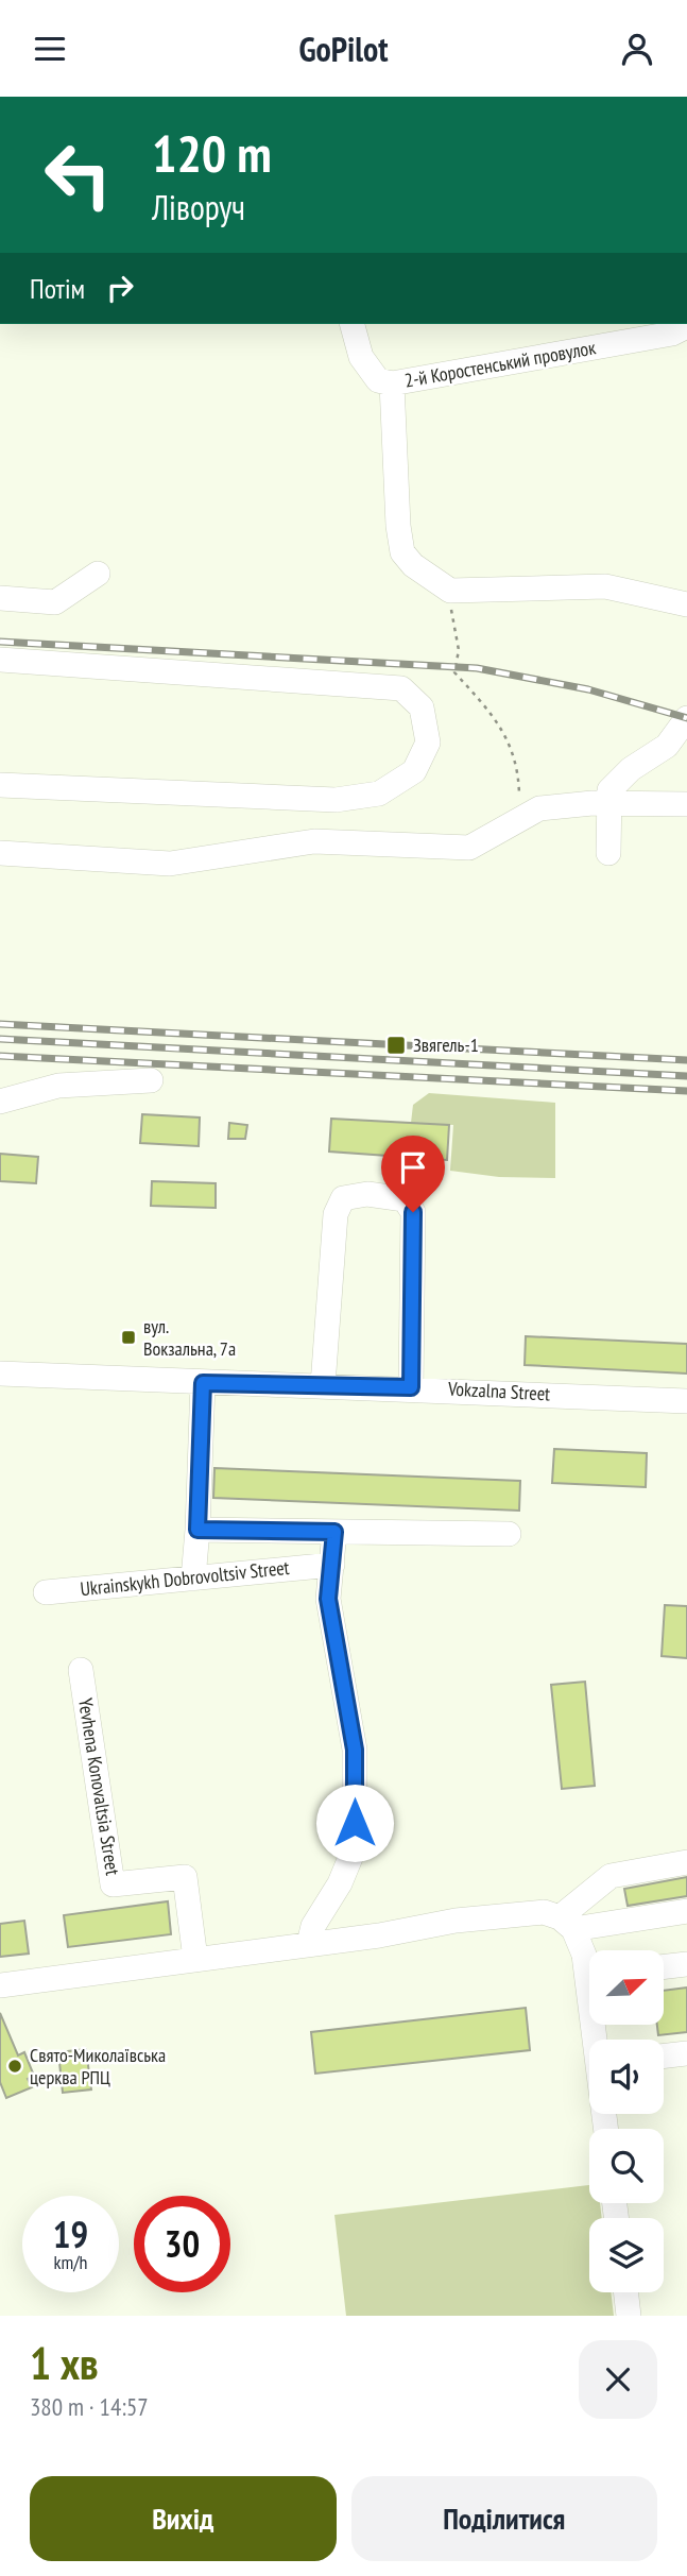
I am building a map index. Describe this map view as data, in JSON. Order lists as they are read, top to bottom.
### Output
{
  "streets": {
    "street": [
      "2-й Коростенський провулок",
      "Vokzalna Street",
      "Ukrainskykh Dobrovoltsiv Street",
      "Yevhena Konovaltsia Street"
    ]
  },
  "places": {
    "transit": ["Звягель-1", "вул. Вокзальна, 7а"],
    "other": ["Свято-Миколаївська церква РПЦ"]
  },
  "north": "top right",
  "page": {
    "header": "GoPilot",
    "turn": ["120 m", "Ліворуч"],
    "then": "Потім",
    "speed": "19 km/h",
    "limit": "30",
    "heading": ["1 хв", "380 m · 14:57"],
    "buttons": ["Вихід", "Поділитися"]
  }
}
